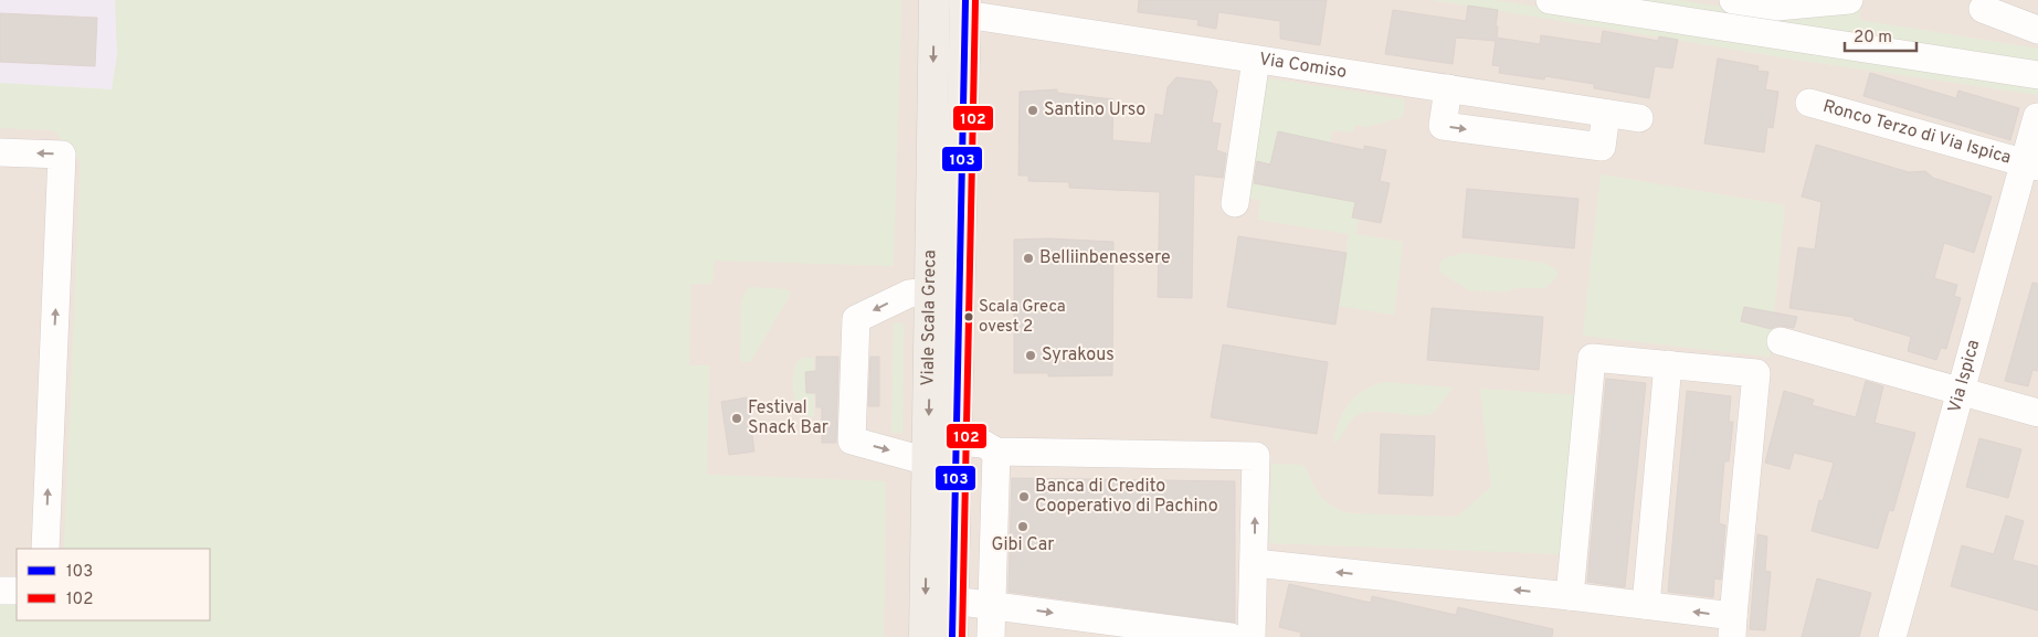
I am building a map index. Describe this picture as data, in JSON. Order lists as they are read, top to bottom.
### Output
{
  "streets": {
    "main road": ["Viale Scala Greca"],
    "street": ["Via Comiso", "Ronco Terzo di Via Ispica", "Via Ispica"]
  },
  "crossings": [
    ["Via Comiso", "Viale Scala Greca"],
    ["Ronco Terzo di Via Ispica", "Via Ispica"]
  ],
  "places": [
    "Santino Urso",
    "Belliinbenessere",
    "Scala Greca ovest 2",
    "Syrakous",
    "Festival Snack Bar",
    "Banca di Credito Cooperativo di Pachino",
    "Gibi Car"
  ],
  "lines": ["transit line 103", "transit line 102"],
  "legend": ["103", "102"],
  "scale_bar": "20 m"
}
